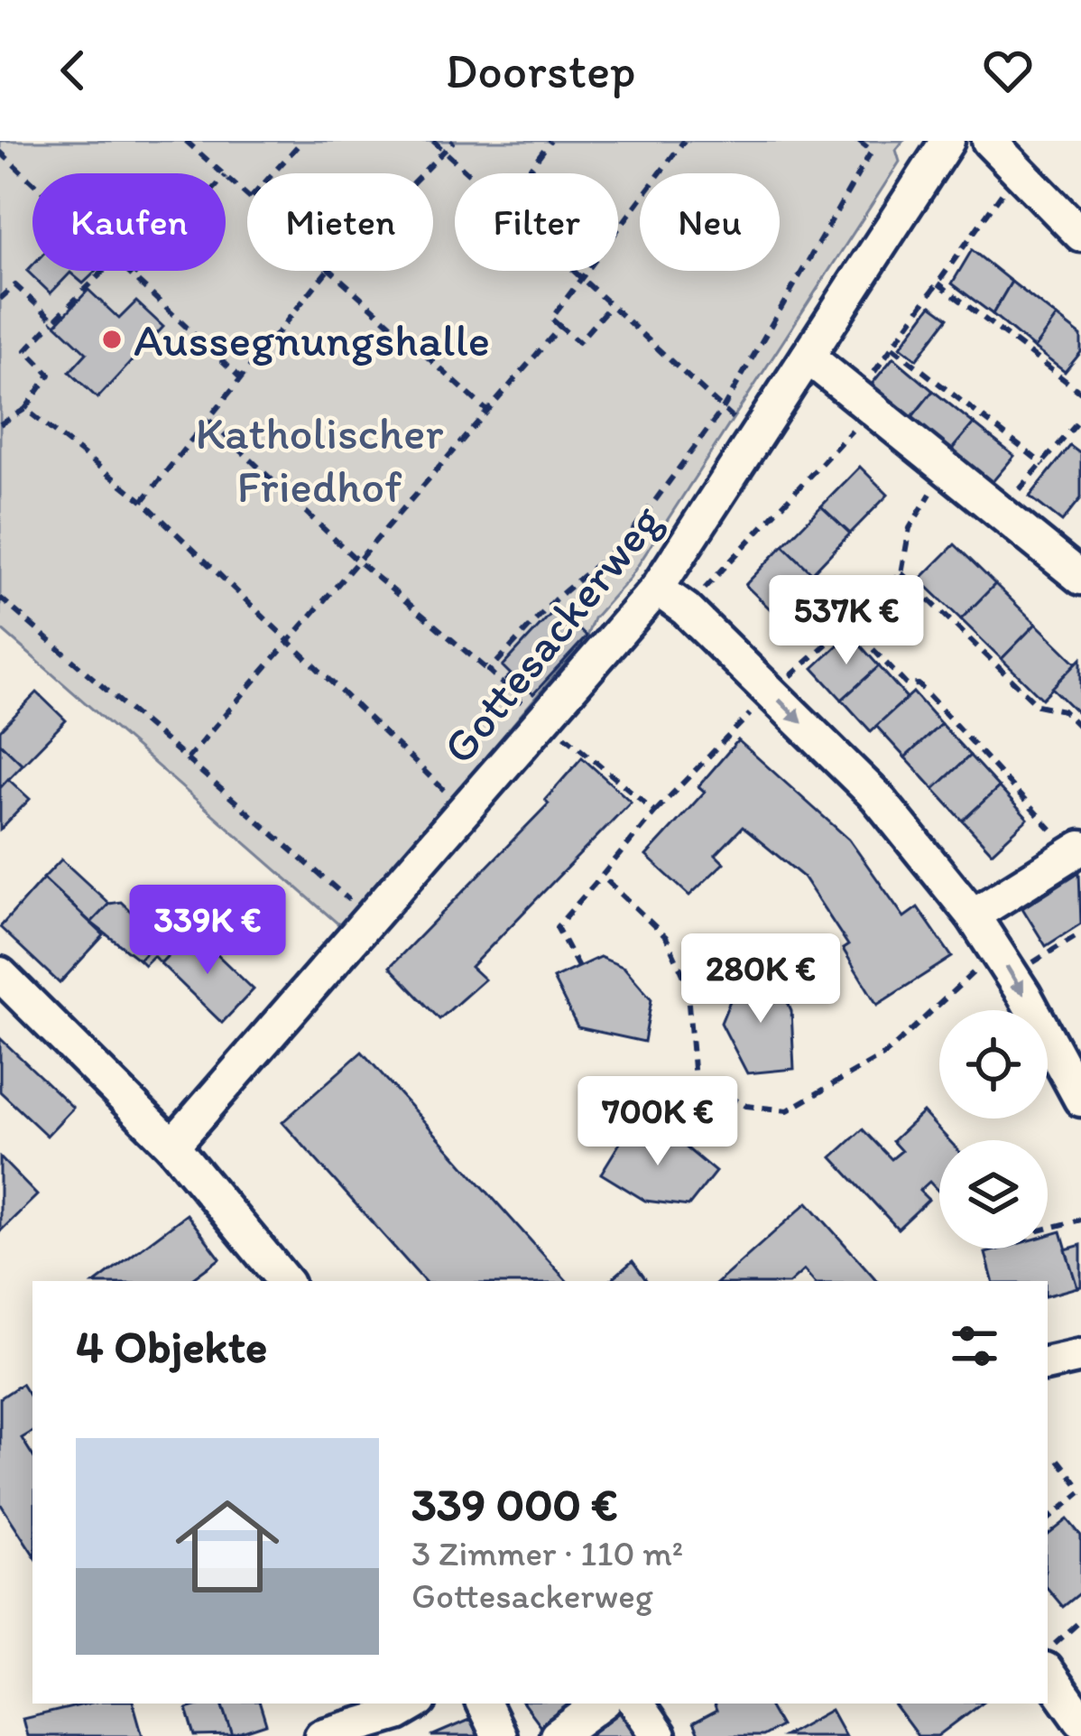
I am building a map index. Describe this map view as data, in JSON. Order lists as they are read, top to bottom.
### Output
{
  "streets": {
    "street": ["Gottesackerweg"]
  },
  "parks": ["Katholischer Friedhof"],
  "places": ["Aussegnungshalle"],
  "page": {
    "header": "Doorstep",
    "chip": [
      "Kaufen",
      "Mieten",
      "Filter",
      "Neu"
    ],
    "price": [
      "537K €",
      "339K €",
      "280K €",
      "700K €"
    ],
    "heading": "4 Objekte",
    "list": [
      {
        "name": "339 000 €",
        "note": "3 Zimmer · 110 m² · Gottesackerweg"
      }
    ]
  }
}
